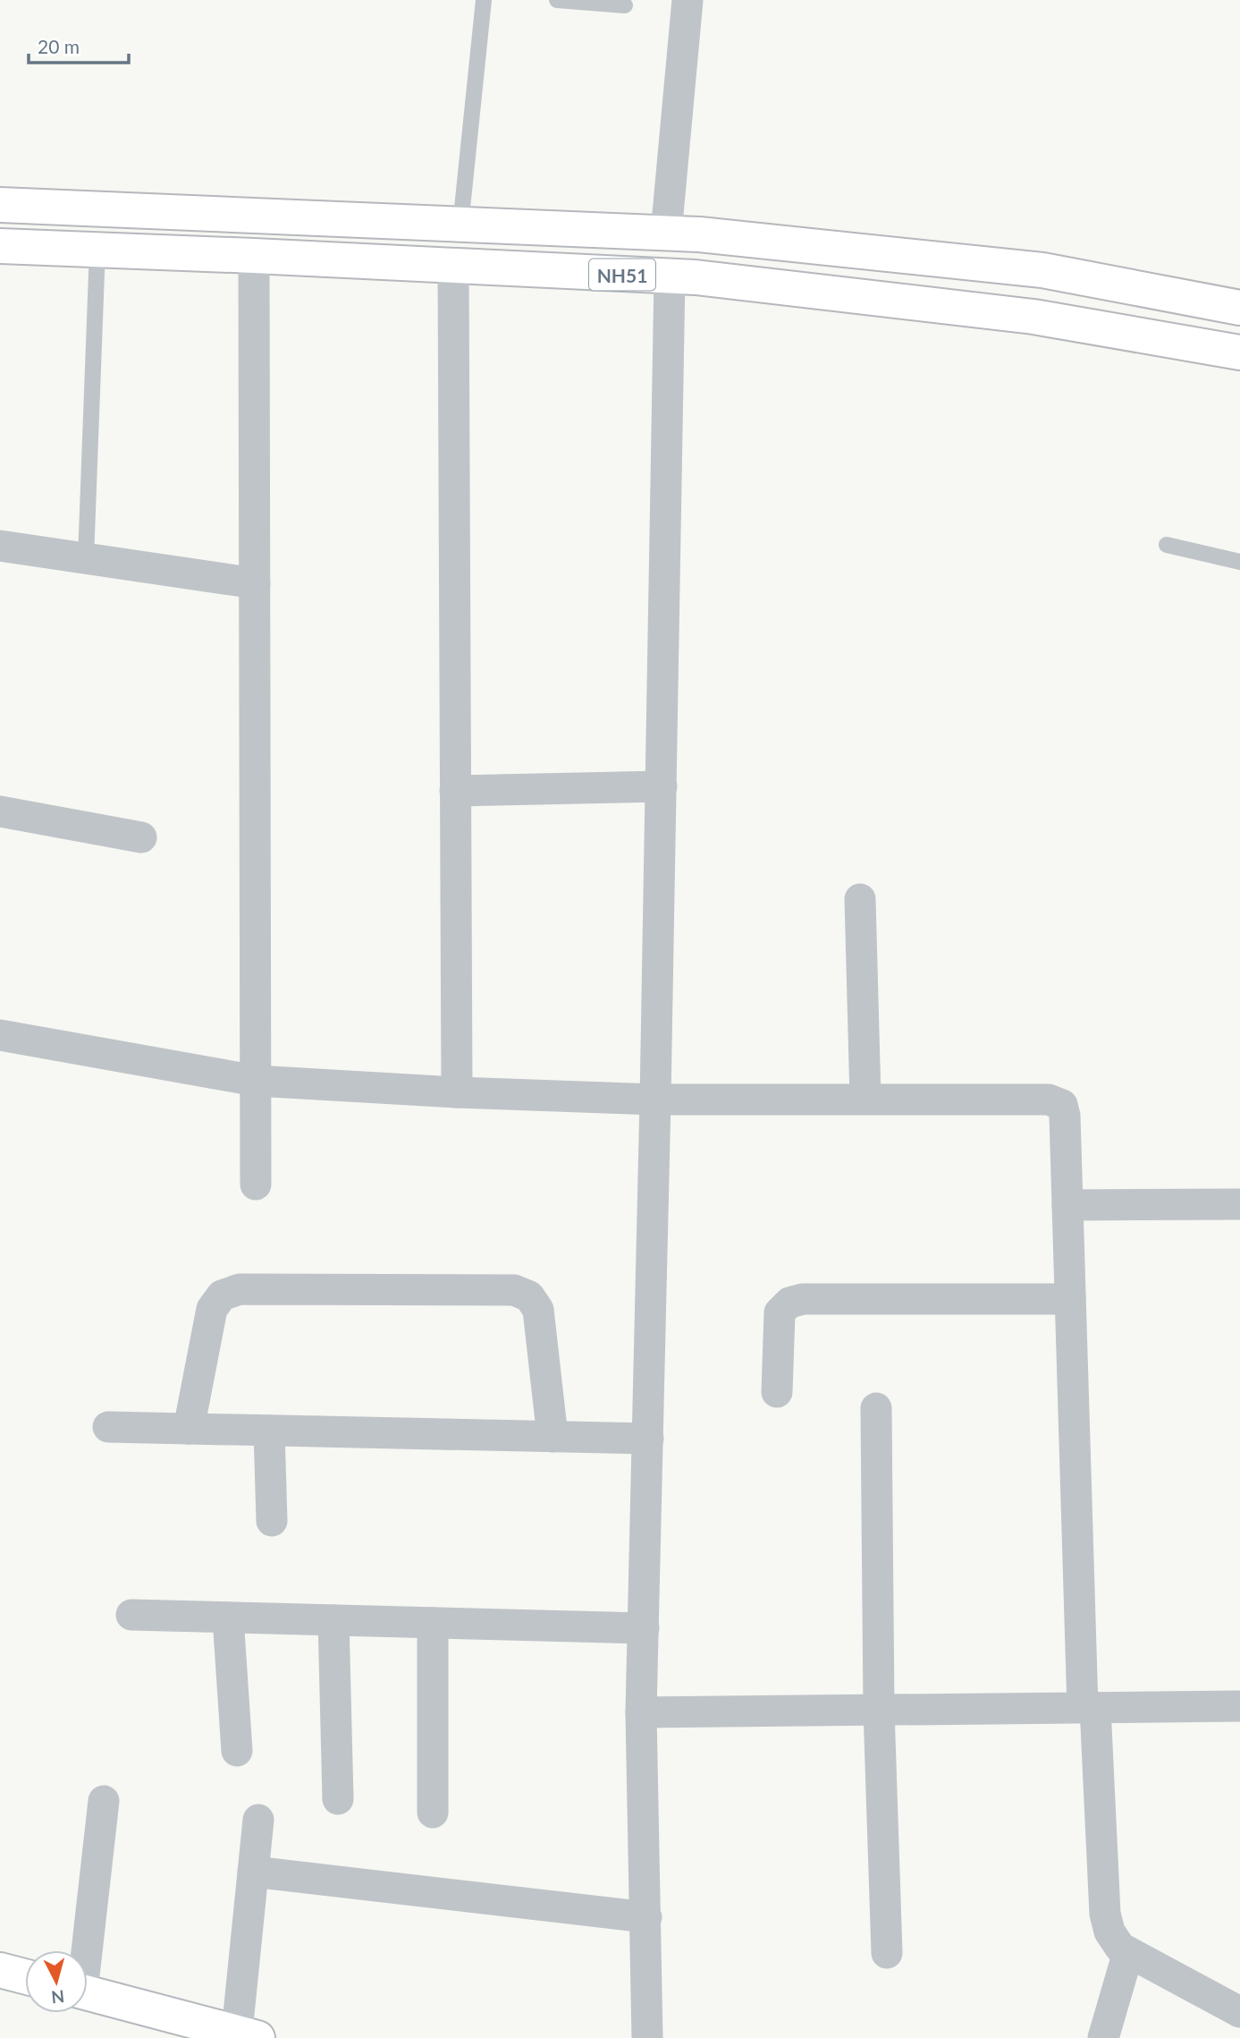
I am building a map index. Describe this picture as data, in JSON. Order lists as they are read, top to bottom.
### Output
{
  "streets": {
    "main road": ["NH51"]
  },
  "scale_bar": "20 m",
  "north": "bottom"
}
